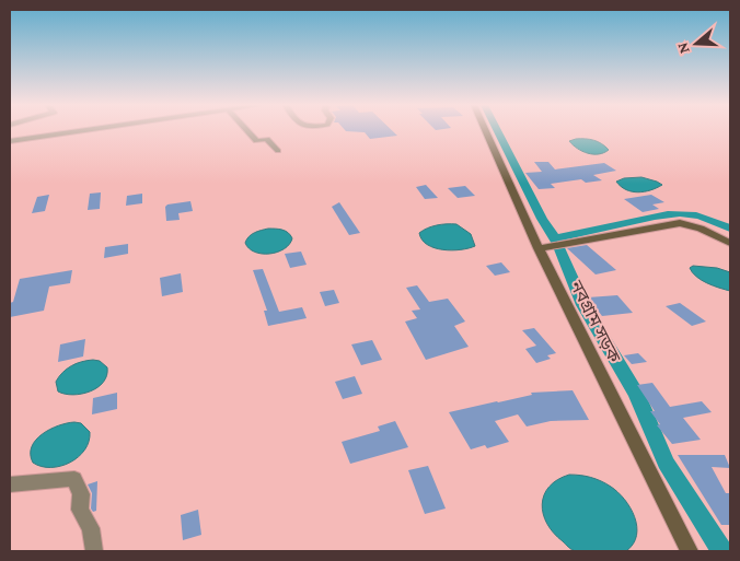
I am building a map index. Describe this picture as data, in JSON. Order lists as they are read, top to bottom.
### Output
{
  "streets": {
    "main road": ["নবগ্রাম সড়ক"]
  },
  "north": "left"
}
